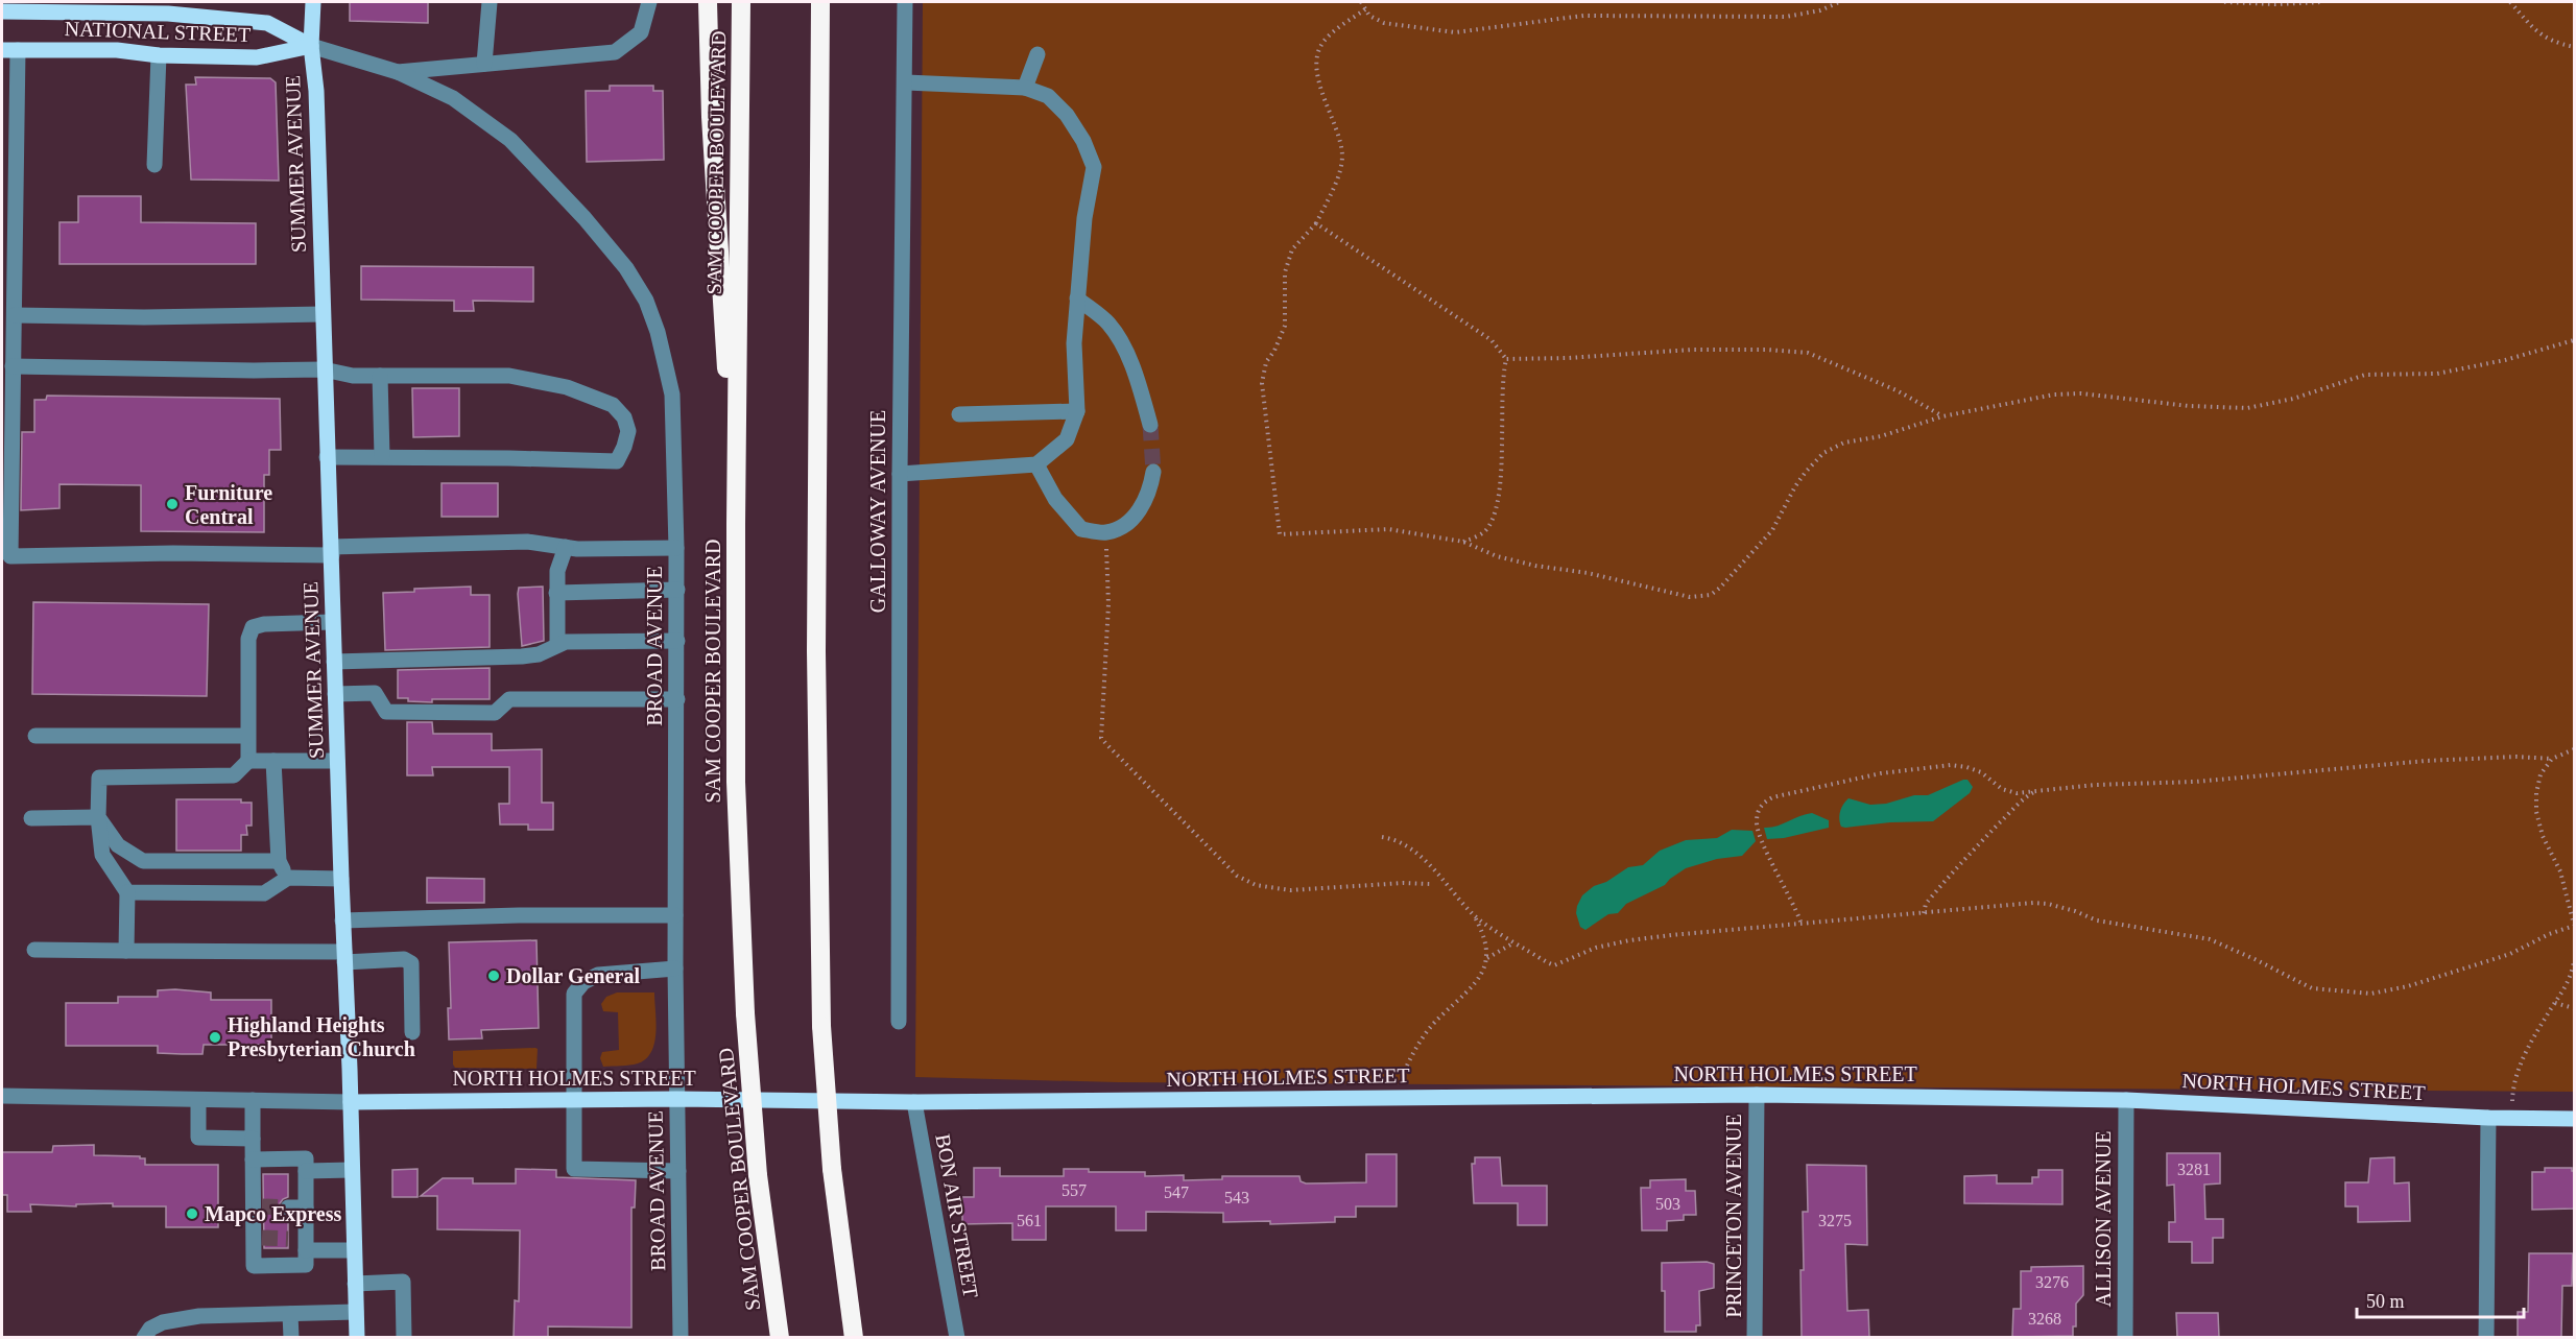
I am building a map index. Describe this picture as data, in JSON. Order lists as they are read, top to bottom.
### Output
{
  "streets": {
    "highway": ["SAM COOPER BOULEVARD"],
    "main road": ["NATIONAL STREET", "SUMMER AVENUE", "NORTH HOLMES STREET"],
    "street": [
      "GALLOWAY AVENUE",
      "BROAD AVENUE",
      "BON AIR STREET",
      "PRINCETON AVENUE",
      "ALLISON AVENUE"
    ]
  },
  "crossings": [
    ["NATIONAL STREET", "SUMMER AVENUE"],
    ["NATIONAL STREET", "BROAD AVENUE"],
    ["SUMMER AVENUE", "NORTH HOLMES STREET"],
    ["BROAD AVENUE", "NORTH HOLMES STREET"],
    ["NORTH HOLMES STREET", "BON AIR STREET"],
    ["NORTH HOLMES STREET", "PRINCETON AVENUE"],
    ["NORTH HOLMES STREET", "ALLISON AVENUE"]
  ],
  "places": [
    "Furniture Central",
    "Dollar General",
    "Highland Heights Presbyterian Church",
    "Mapco Express"
  ],
  "house_numbers": [
    "3281",
    "557",
    "547",
    "543",
    "503",
    "561",
    "3275",
    "3276",
    "3268"
  ],
  "scale_bar": "50 m"
}
